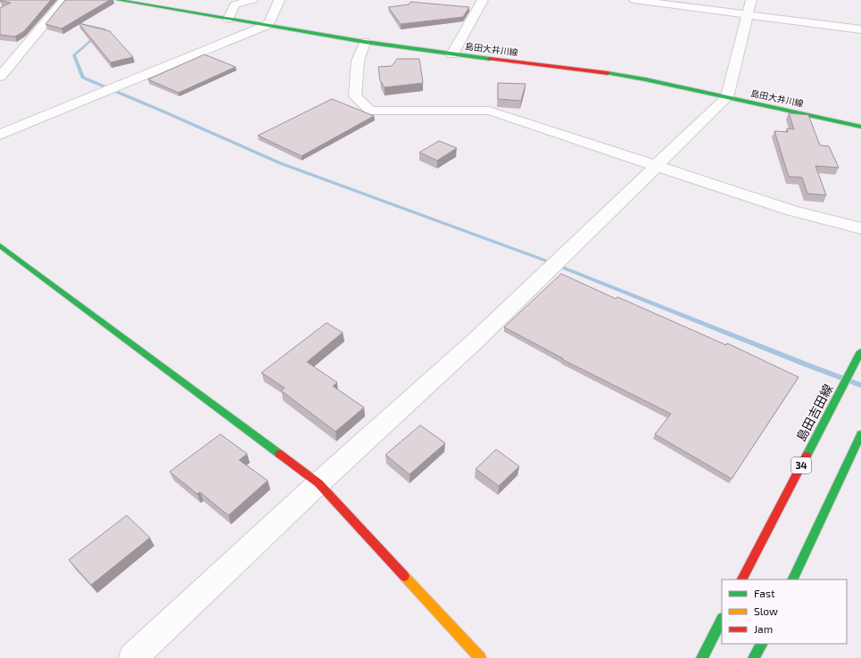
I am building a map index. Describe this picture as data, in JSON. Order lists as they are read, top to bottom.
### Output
{
  "streets": {
    "main road": ["島田大井川線", "島田吉田線", "34"]
  },
  "legend": ["Fast", "Slow", "Jam"]
}
